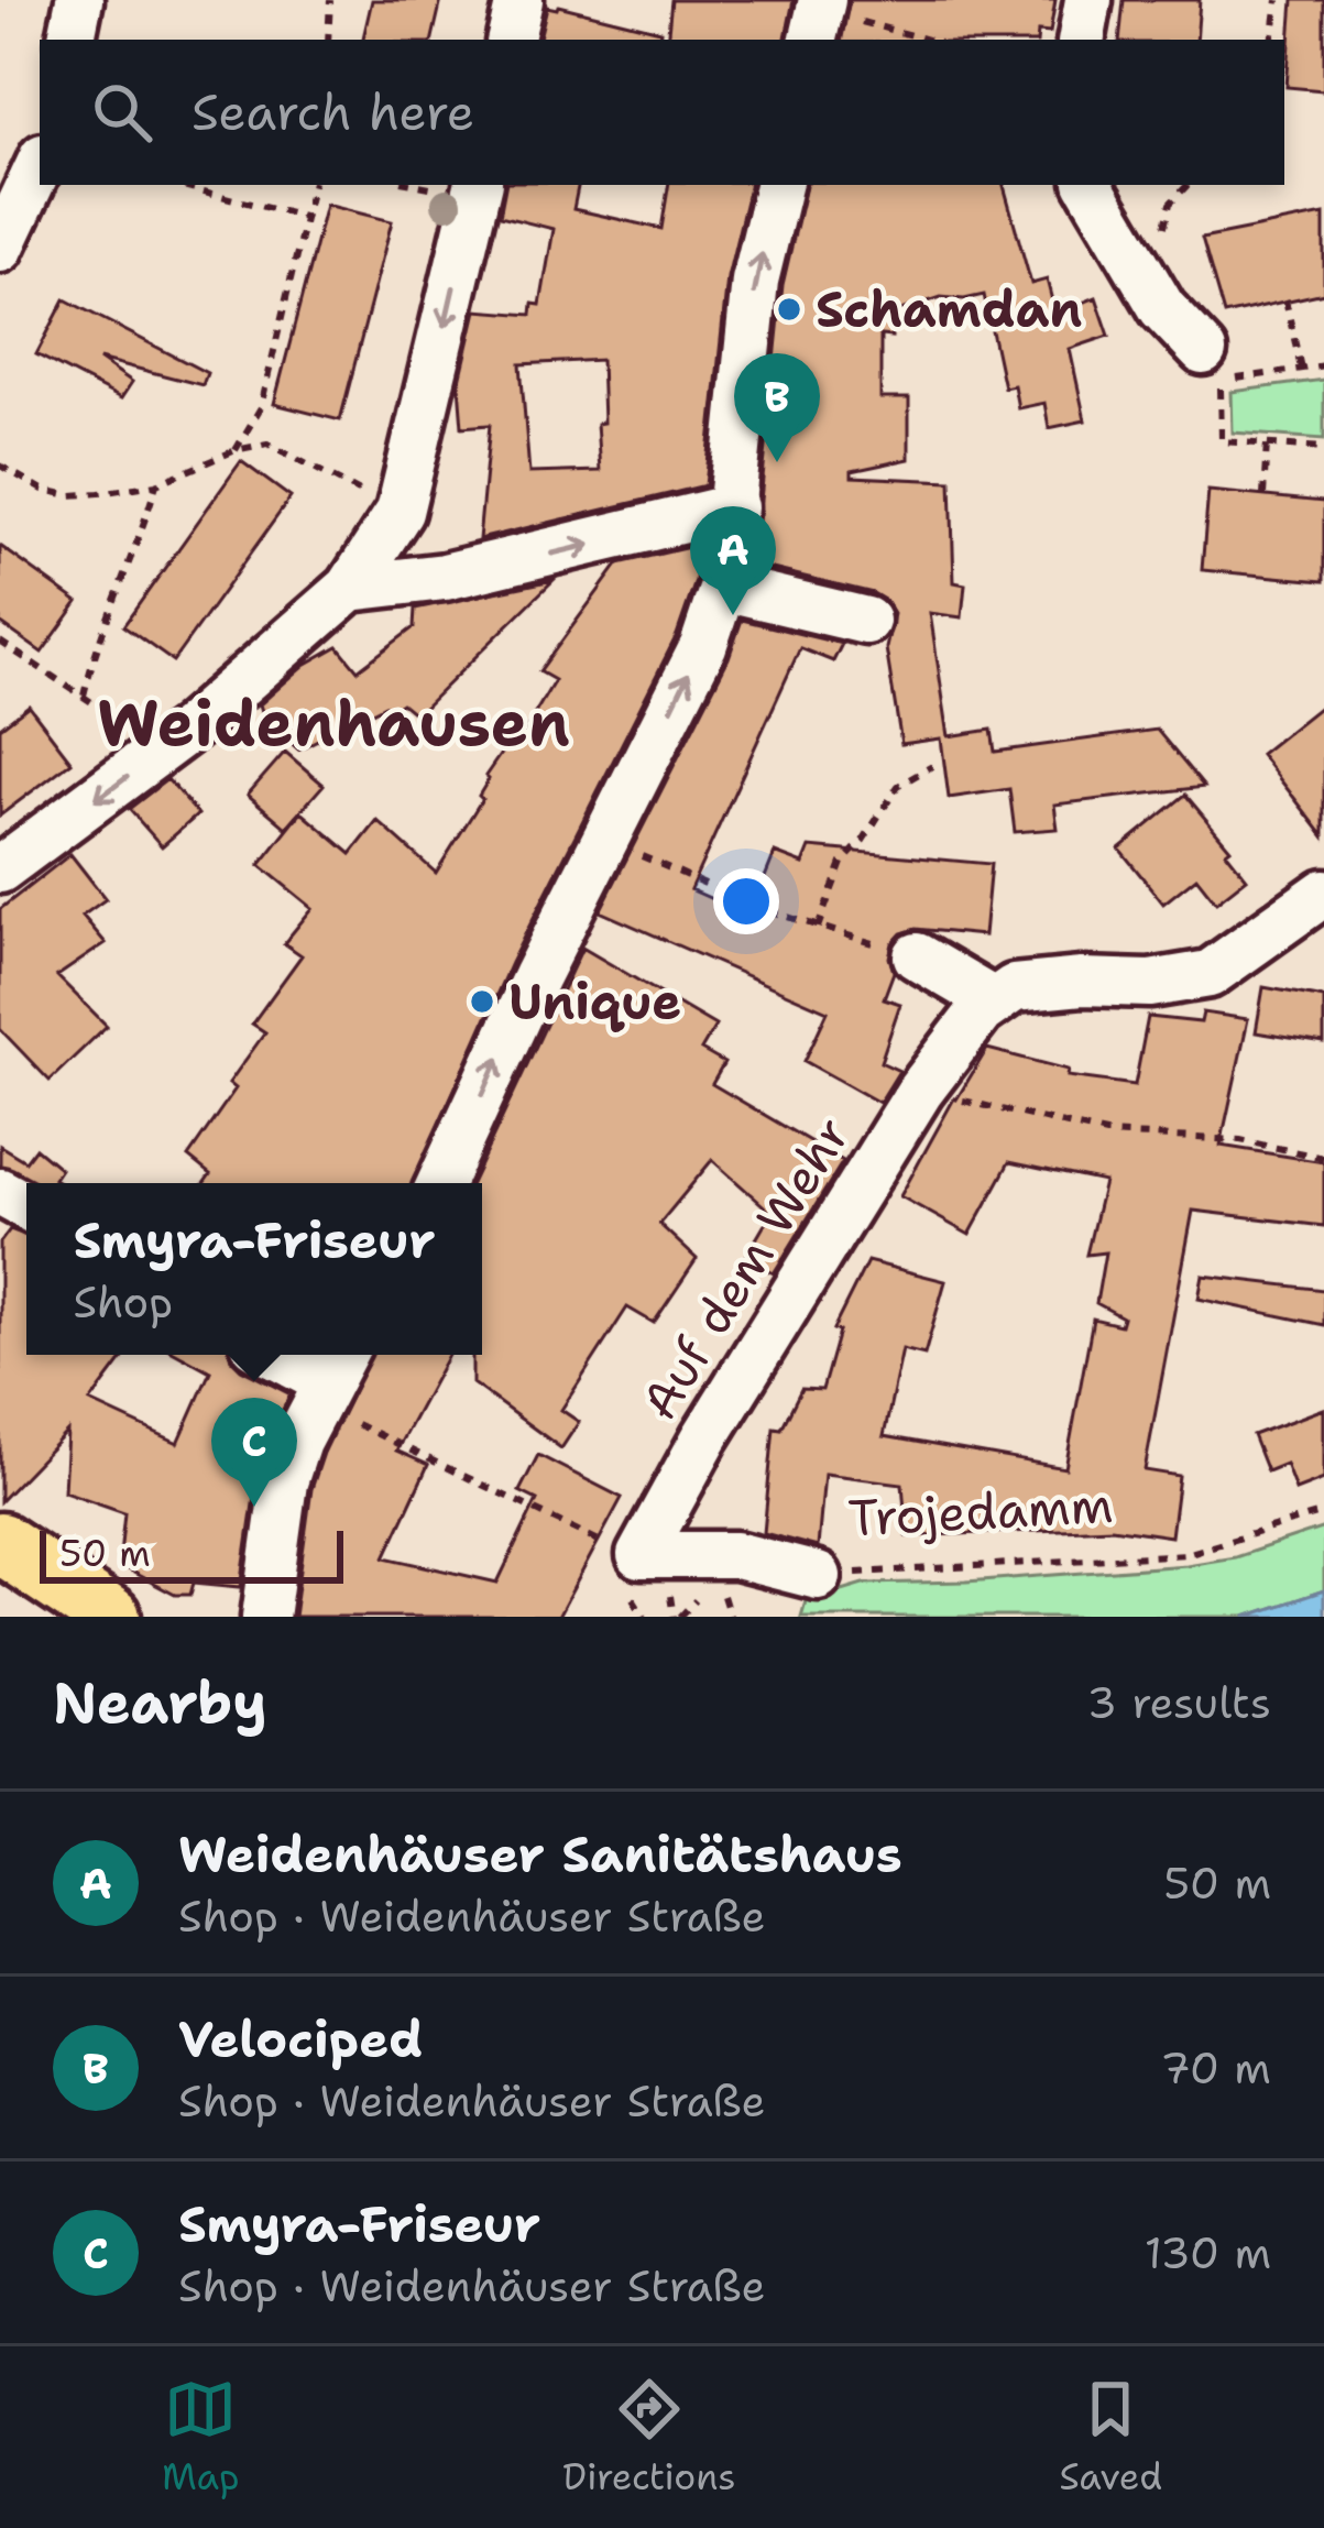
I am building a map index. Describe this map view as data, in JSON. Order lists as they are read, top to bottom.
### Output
{
  "streets": {
    "street": ["Auf dem Wehr", "Trojedamm"]
  },
  "crossings": [
    ["Auf dem Wehr", "Trojedamm"]
  ],
  "districts": ["Weidenhausen"],
  "places": ["Schamdan", "Unique"],
  "scale_bar": "50 m",
  "page": {
    "search": "Search here",
    "pins": ["B", "A", "C"],
    "popup": ["Smyra-Friseur", "Shop"],
    "scale": "50 m",
    "heading": ["Nearby", "3 results"],
    "list": [
      {
        "mark": "A",
        "name": "Weidenhäuser Sanitätshaus",
        "note": "Shop · Weidenhäuser Straße",
        "value": "50 m"
      },
      {
        "mark": "B",
        "name": "Velociped",
        "note": "Shop · Weidenhäuser Straße",
        "value": "70 m"
      },
      {
        "mark": "C",
        "name": "Smyra-Friseur",
        "note": "Shop · Weidenhäuser Straße",
        "value": "130 m"
      }
    ],
    "nav": ["Map", "Directions", "Saved"]
  }
}
